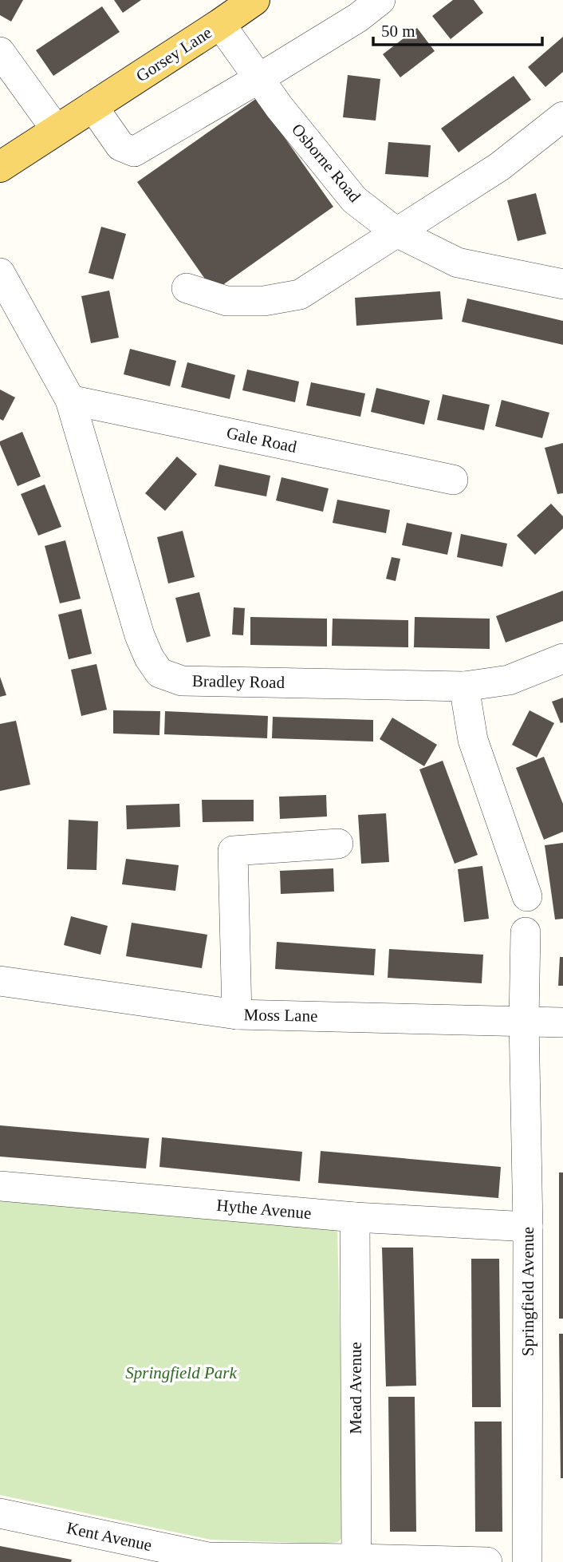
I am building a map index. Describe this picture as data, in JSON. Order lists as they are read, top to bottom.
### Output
{
  "streets": {
    "main road": ["Gorsey Lane"],
    "street": [
      "Osborne Road",
      "Gale Road",
      "Bradley Road",
      "Moss Lane",
      "Hythe Avenue",
      "Springfield Avenue",
      "Mead Avenue",
      "Kent Avenue"
    ]
  },
  "crossings": [
    ["Gorsey Lane", "Osborne Road"],
    ["Gale Road", "Bradley Road"],
    ["Moss Lane", "Springfield Avenue"],
    ["Hythe Avenue", "Springfield Avenue"],
    ["Hythe Avenue", "Mead Avenue"],
    ["Mead Avenue", "Kent Avenue"]
  ],
  "parks": ["Springfield Park"],
  "scale_bar": "50 m"
}
